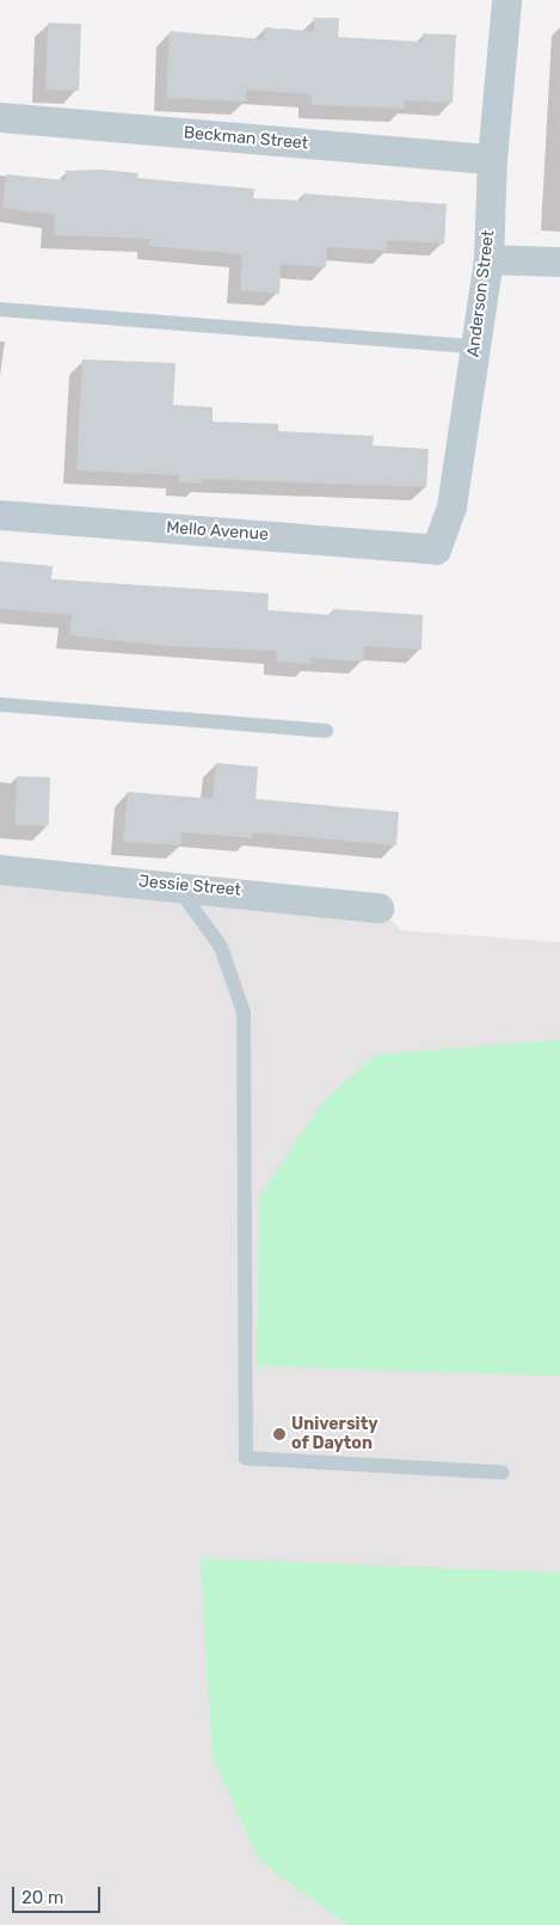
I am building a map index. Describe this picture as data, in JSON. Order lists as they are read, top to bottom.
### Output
{
  "streets": {
    "street": [
      "Beckman Street",
      "Anderson Street",
      "Mello Avenue",
      "Jessie Street"
    ]
  },
  "crossings": [
    ["Beckman Street", "Anderson Street"],
    ["Anderson Street", "Mello Avenue"]
  ],
  "places": ["University of Dayton"],
  "scale_bar": "20 m"
}
